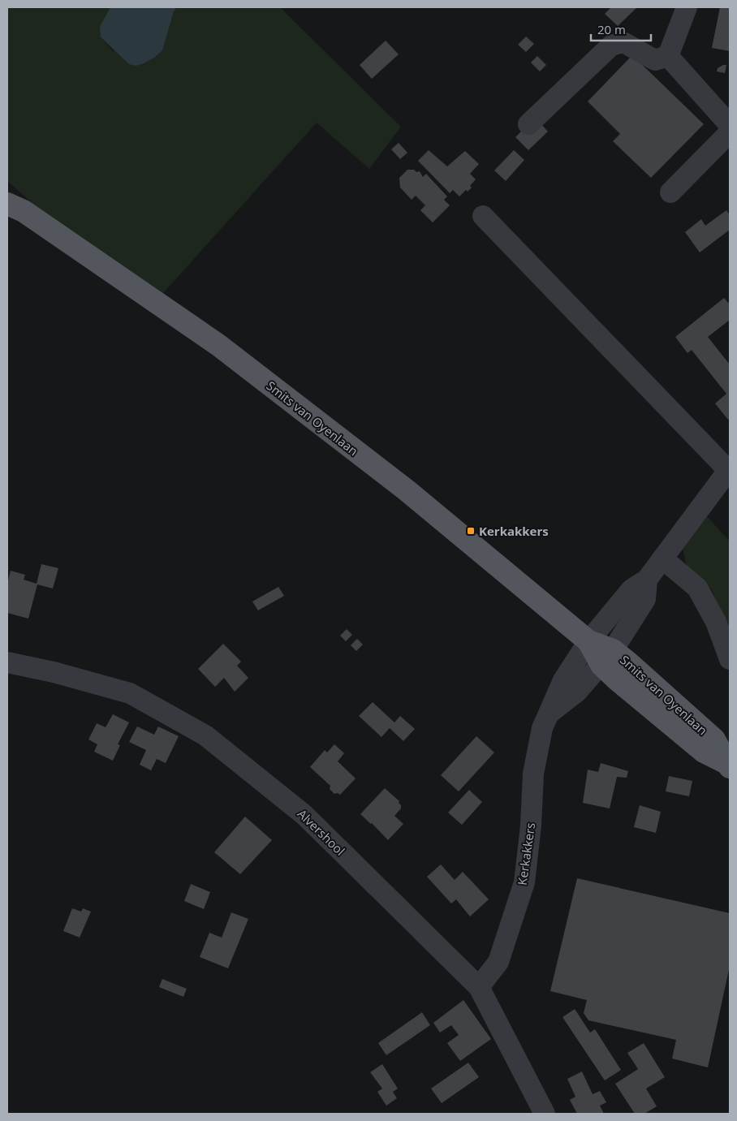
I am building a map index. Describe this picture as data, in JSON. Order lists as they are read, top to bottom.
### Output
{
  "streets": {
    "main road": ["Smits van Oyenlaan"],
    "street": ["Alvershool", "Kerkakkers"]
  },
  "crossings": [
    ["Smits van Oyenlaan", "Kerkakkers"],
    ["Alvershool", "Kerkakkers"]
  ],
  "places": {
    "transit": ["Kerkakkers"]
  },
  "scale_bar": "20 m"
}
